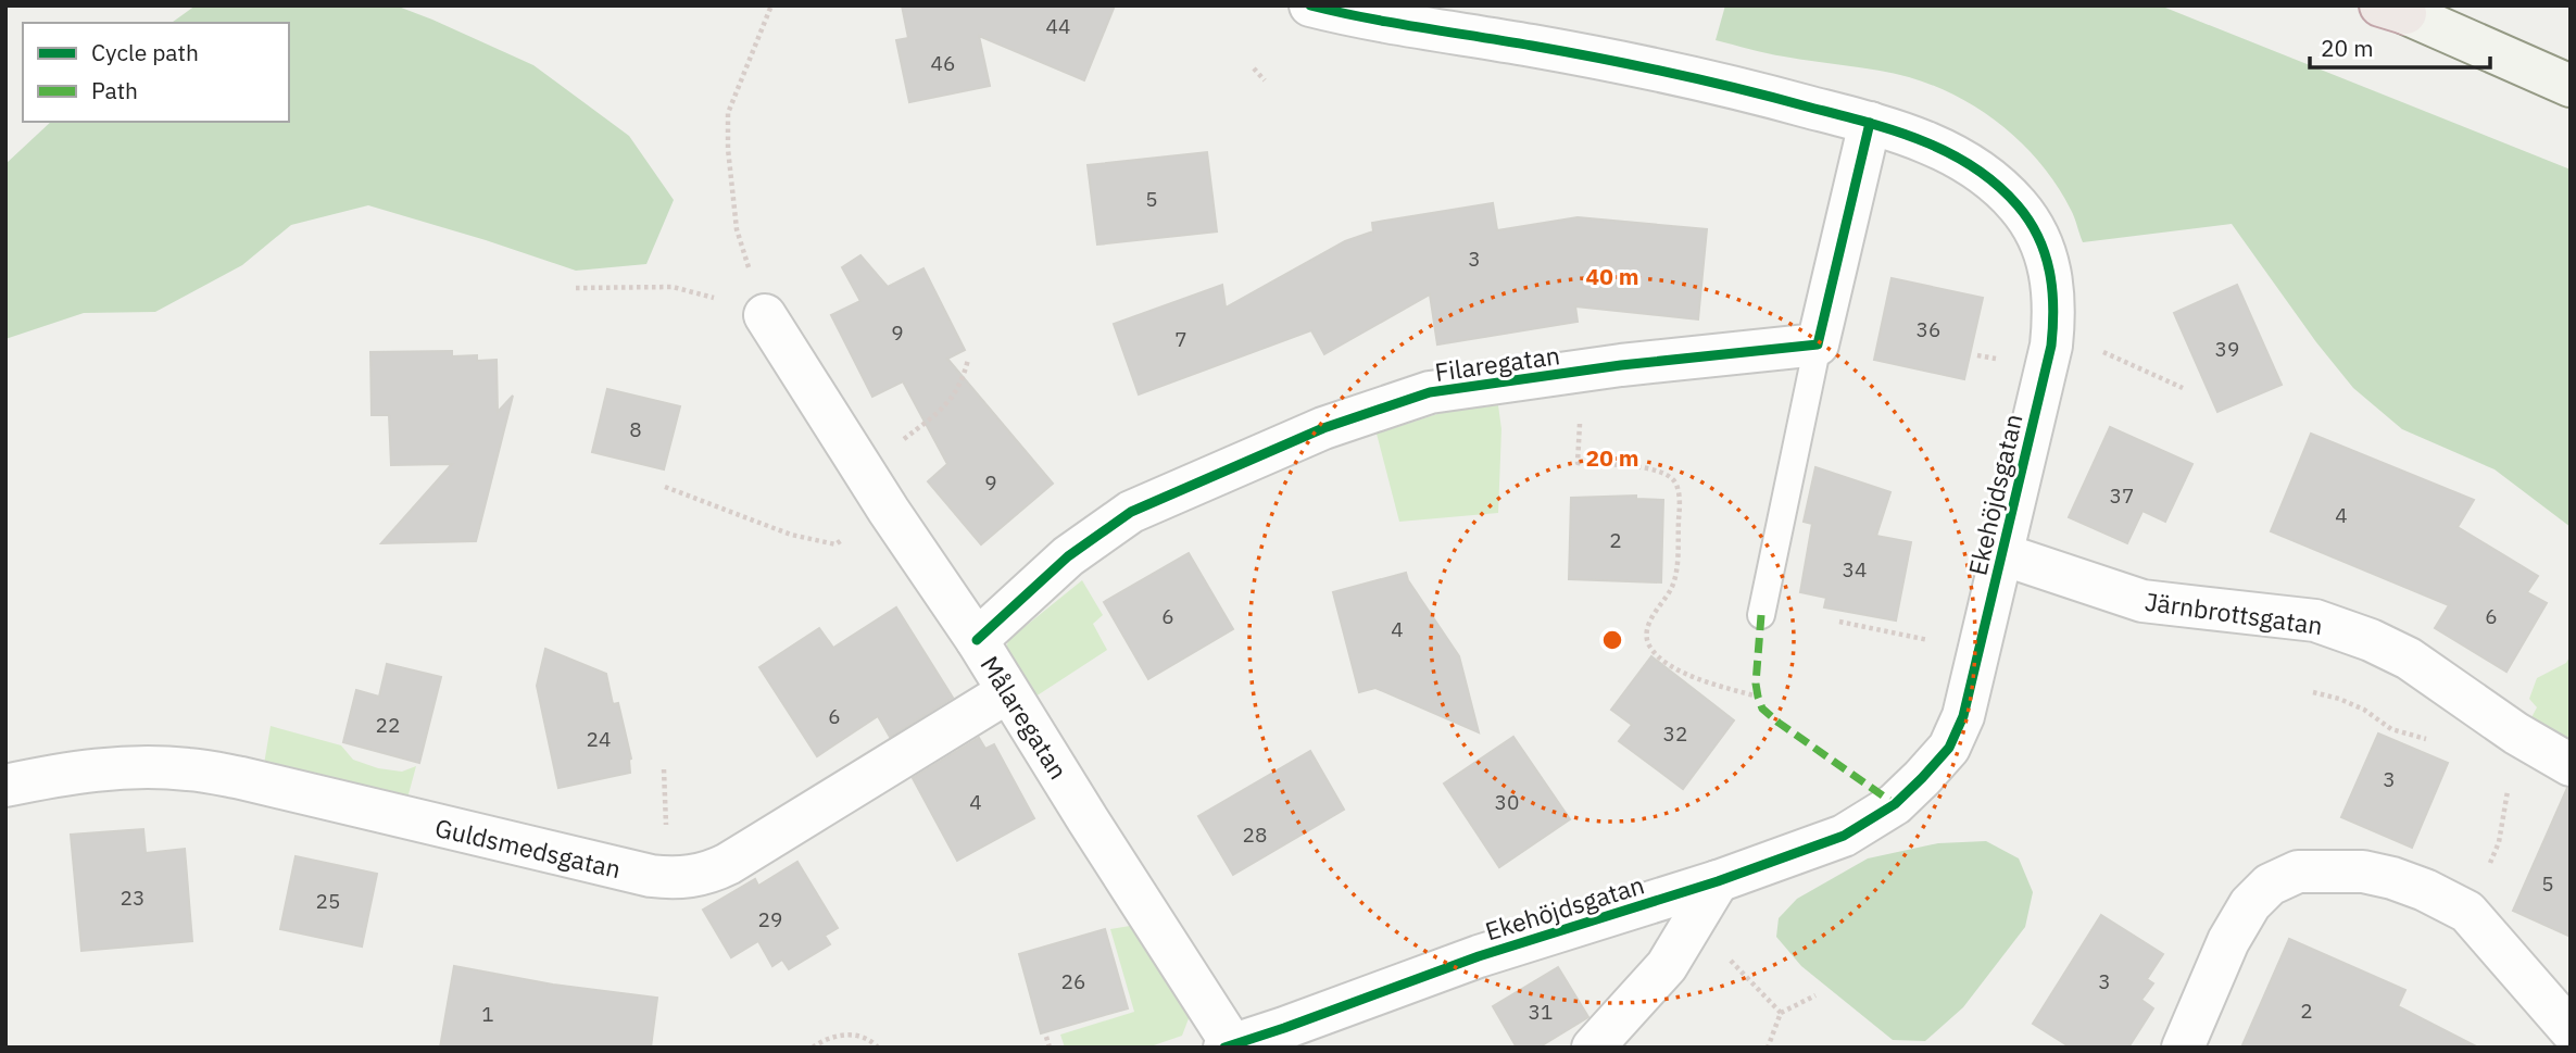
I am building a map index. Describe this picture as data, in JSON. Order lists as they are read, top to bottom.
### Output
{
  "streets": {
    "street": [
      "Filaregatan",
      "Ekehöjdsgatan",
      "Järnbrottsgatan",
      "Målaregatan",
      "Guldsmedsgatan"
    ]
  },
  "crossings": [
    ["Filaregatan", "Målaregatan"],
    ["Ekehöjdsgatan", "Järnbrottsgatan"],
    ["Ekehöjdsgatan", "Målaregatan"],
    ["Målaregatan", "Guldsmedsgatan"]
  ],
  "house_numbers": [
    "44",
    "46",
    "5",
    "3",
    "36",
    "9",
    "7",
    "39",
    "8",
    "9",
    "37",
    "4",
    "2",
    "34",
    "6",
    "6",
    "4",
    "6",
    "22",
    "32",
    "24",
    "3",
    "4",
    "30",
    "28",
    "5",
    "23",
    "25",
    "29",
    "26",
    "3",
    "2",
    "31",
    "1"
  ],
  "legend": ["Cycle path", "Path"],
  "scale_bar": "20 m",
  "rings": ["40 m", "20 m"]
}
